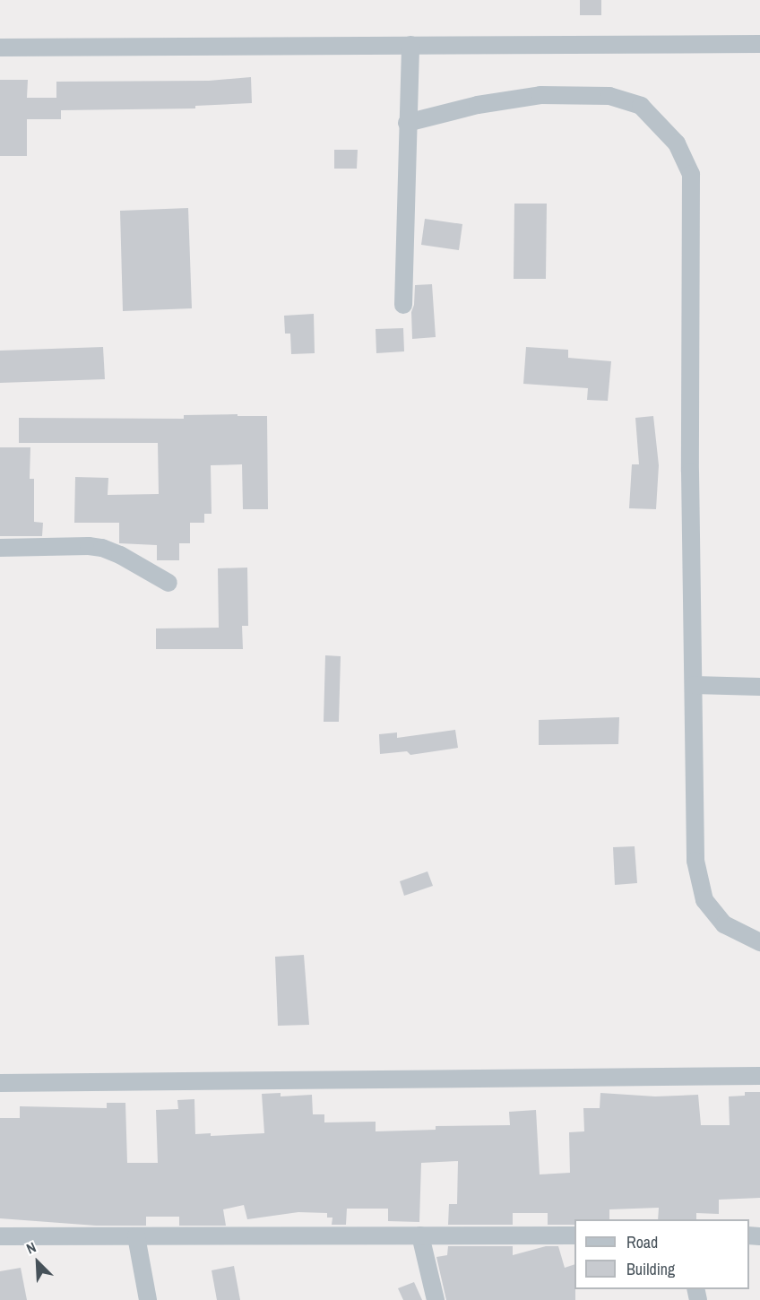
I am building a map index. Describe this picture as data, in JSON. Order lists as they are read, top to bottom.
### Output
{
  "legend": ["Road", "Building"],
  "north": "top left"
}
